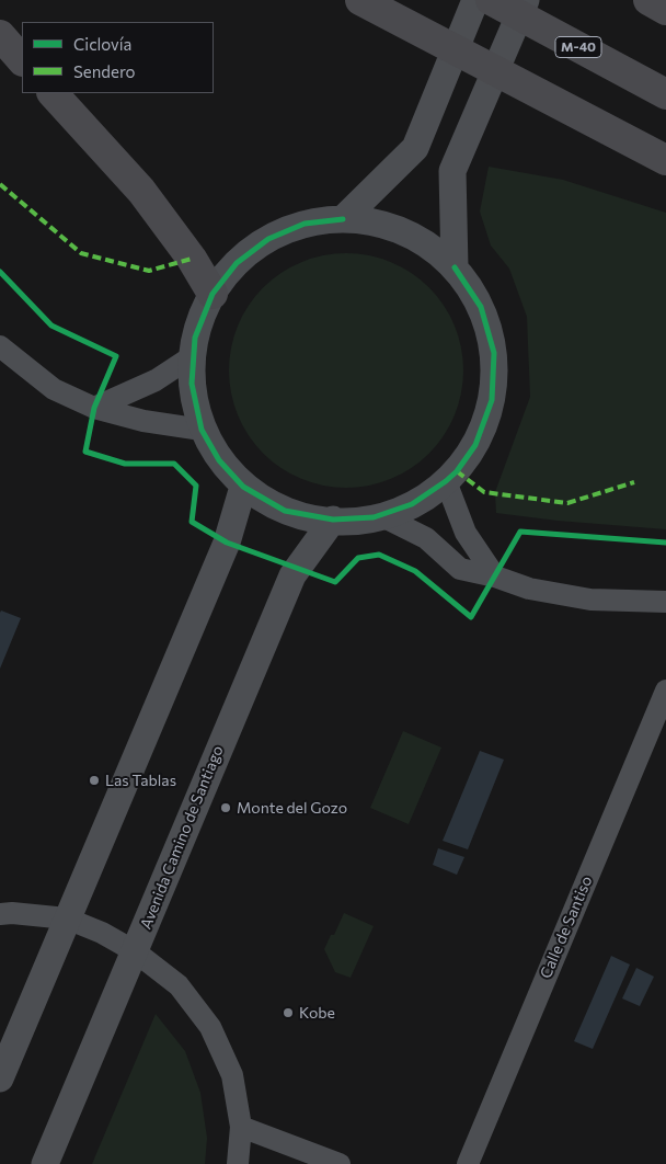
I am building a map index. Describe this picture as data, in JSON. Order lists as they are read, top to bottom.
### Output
{
  "streets": {
    "highway": ["M-40"],
    "street": ["Avenida Camino de Santiago", "Calle de Santiso"]
  },
  "places": ["Las Tablas", "Monte del Gozo", "Kobe"],
  "legend": ["Ciclovía", "Sendero"]
}
